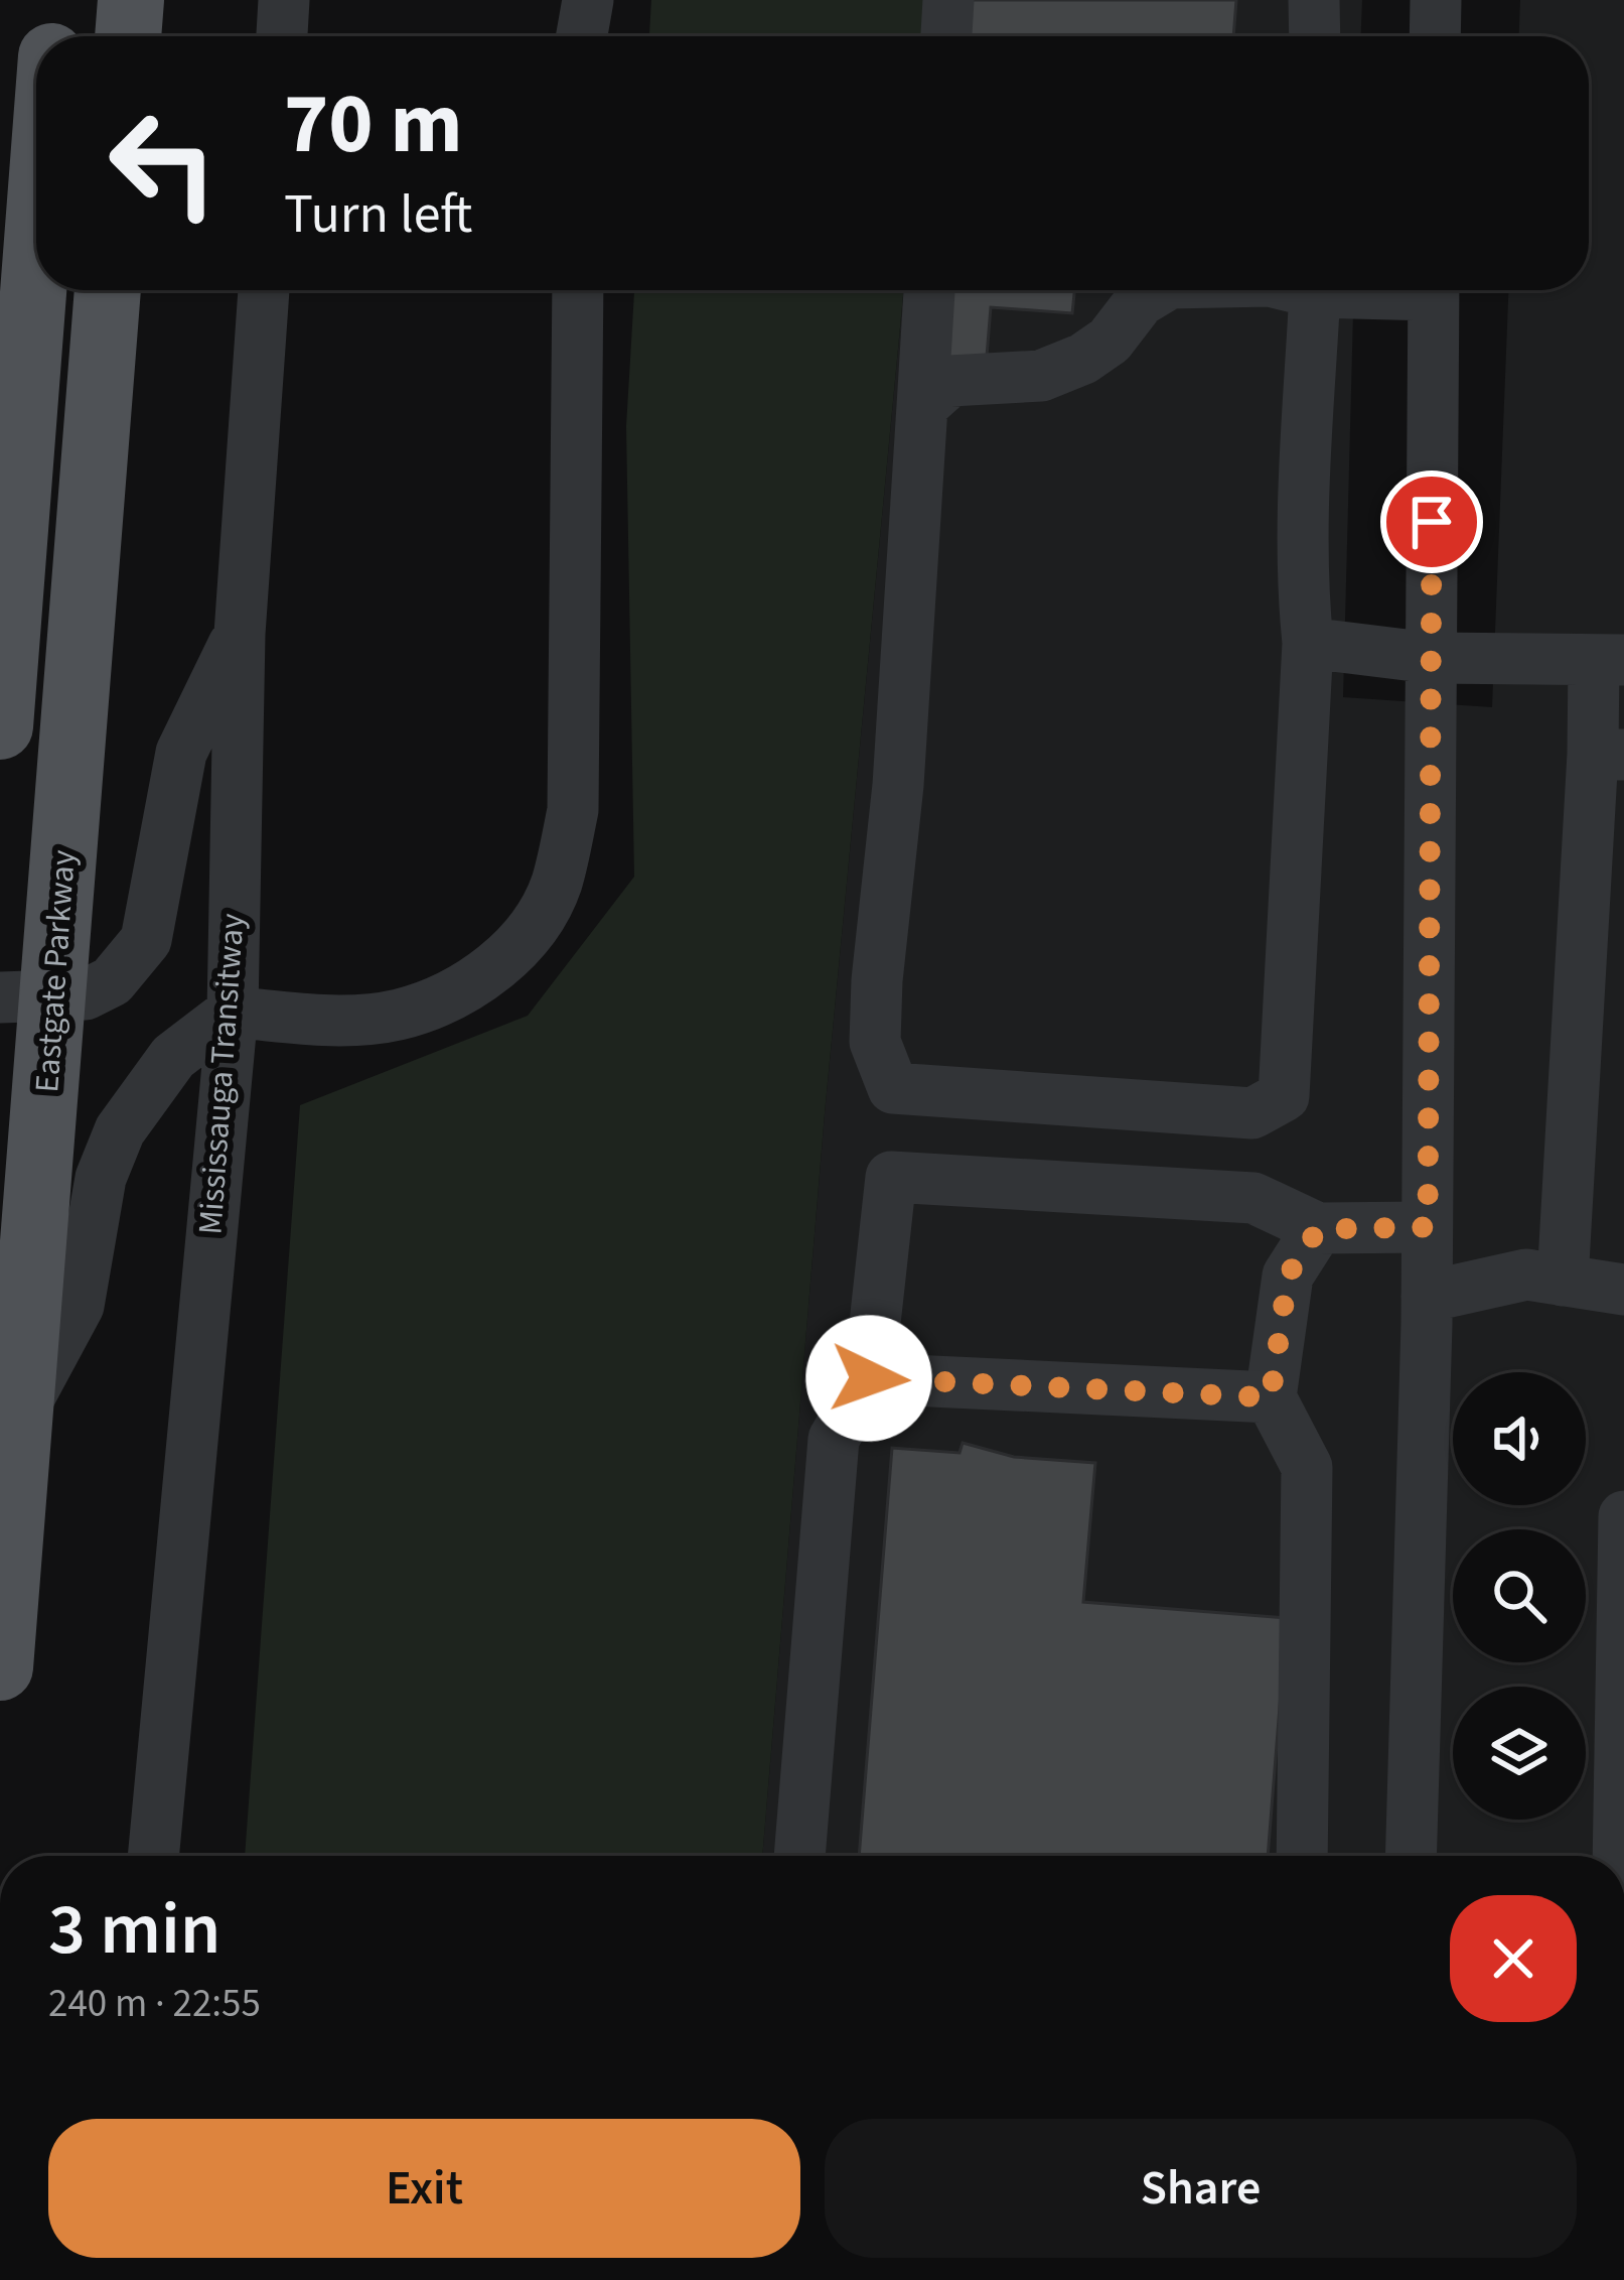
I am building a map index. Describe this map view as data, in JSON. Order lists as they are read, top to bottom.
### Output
{
  "streets": {
    "main road": ["Eastgate Parkway"],
    "street": ["Mississauga Transitway"]
  },
  "page": {
    "turn": ["70 m", "Turn left"],
    "heading": ["3 min", "240 m · 22:55"],
    "buttons": ["Exit", "Share"]
  }
}
